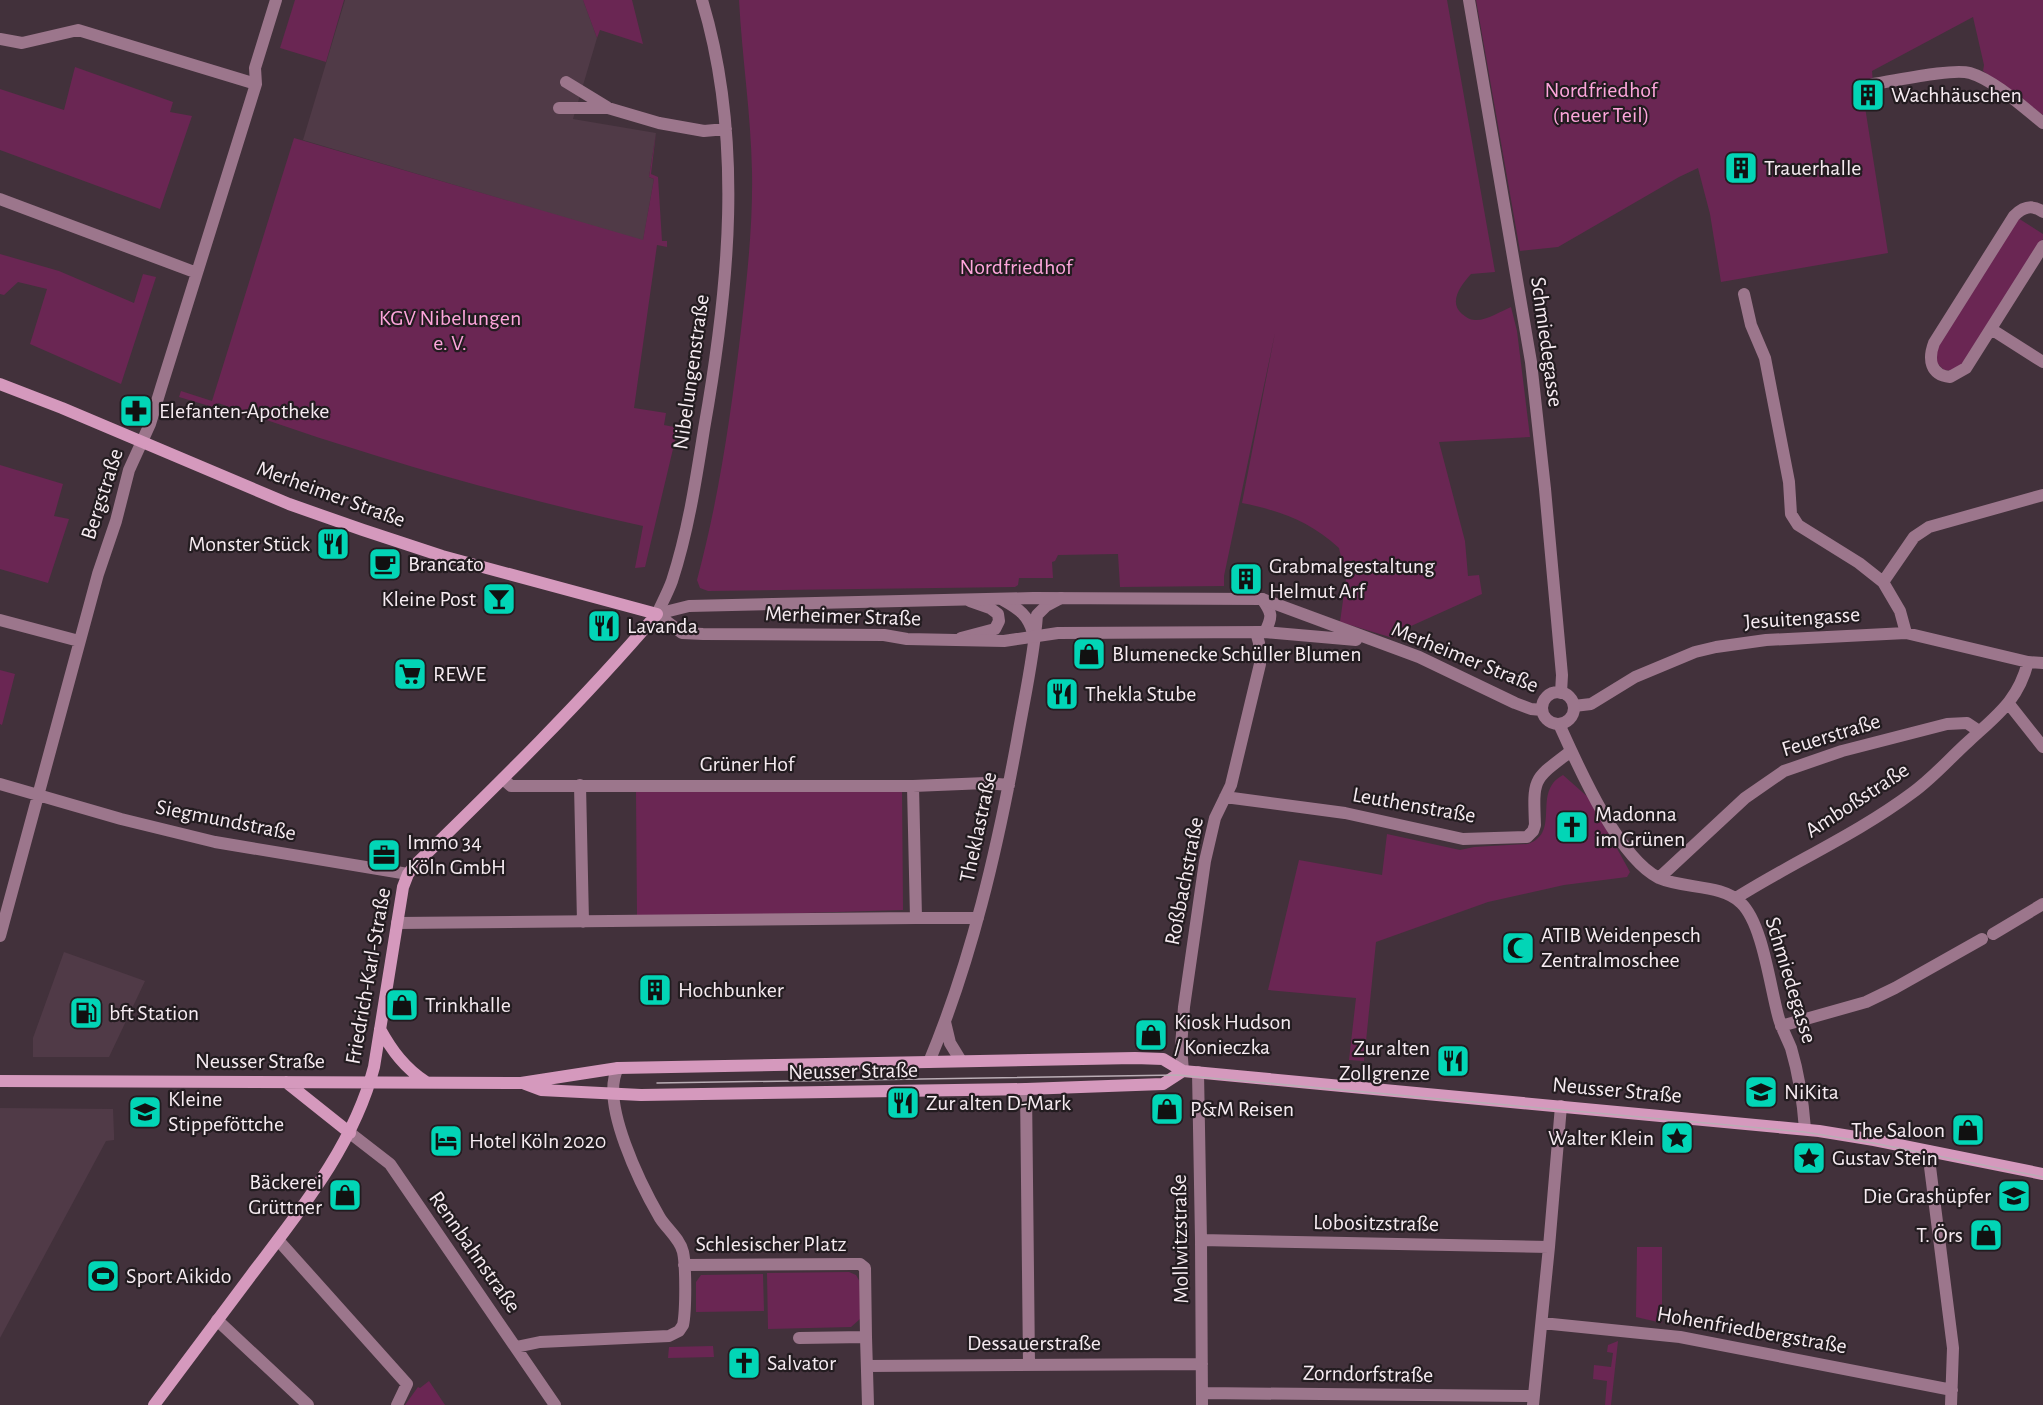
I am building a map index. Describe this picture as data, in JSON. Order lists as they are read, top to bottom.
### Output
{
  "streets": {
    "main road": ["Merheimer Straße", "Friedrich-Karl-Straße", "Neusser Straße"],
    "street": [
      "Schmiedegasse",
      "Nibelungenstraße",
      "Bergstraße",
      "Jesuitengasse",
      "Feuerstraße",
      "Grüner Hof",
      "Amboßstraße",
      "Leuthenstraße",
      "Siegmundstraße",
      "Theklastraße",
      "Roßbachstraße",
      "Lobositzstraße",
      "Mollwitzstraße",
      "Schlesischer Platz",
      "Rennbahnstraße",
      "Hohenfriedbergstraße",
      "Dessauerstraße",
      "Zorndorfstraße"
    ]
  },
  "crossings": [
    ["Schmiedegasse", "Merheimer Straße"],
    ["Schmiedegasse", "Jesuitengasse"],
    ["Schmiedegasse", "Feuerstraße"],
    ["Schmiedegasse", "Amboßstraße"],
    ["Schmiedegasse", "Leuthenstraße"],
    ["Schmiedegasse", "Neusser Straße"],
    ["Nibelungenstraße", "Merheimer Straße"],
    ["Nibelungenstraße", "Friedrich-Karl-Straße"],
    ["Bergstraße", "Merheimer Straße"],
    ["Bergstraße", "Siegmundstraße"],
    ["Merheimer Straße", "Jesuitengasse"],
    ["Merheimer Straße", "Theklastraße"],
    ["Merheimer Straße", "Roßbachstraße"],
    ["Merheimer Straße", "Friedrich-Karl-Straße"],
    ["Jesuitengasse", "Amboßstraße"],
    ["Feuerstraße", "Amboßstraße"],
    ["Grüner Hof", "Theklastraße"],
    ["Grüner Hof", "Friedrich-Karl-Straße"],
    ["Leuthenstraße", "Roßbachstraße"],
    ["Siegmundstraße", "Friedrich-Karl-Straße"],
    ["Theklastraße", "Neusser Straße"],
    ["Roßbachstraße", "Neusser Straße"],
    ["Friedrich-Karl-Straße", "Neusser Straße"],
    ["Friedrich-Karl-Straße", "Rennbahnstraße"],
    ["Neusser Straße", "Mollwitzstraße"],
    ["Lobositzstraße", "Mollwitzstraße"],
    ["Mollwitzstraße", "Dessauerstraße"],
    ["Mollwitzstraße", "Zorndorfstraße"]
  ],
  "parks": ["Nordfriedhof (neuer Teil)", "Nordfriedhof", "KGV Nibelungen e. V."],
  "places": {
    "building": [
      "Wachhäuschen",
      "Trauerhalle",
      "Grabmalgestaltung Helmut Arf",
      "Hochbunker"
    ],
    "pharmacy": ["Elefanten-Apotheke"],
    "restaurant": [
      "Monster Stück",
      "Lavanda",
      "Thekla Stube",
      "Zur alten Zollgrenze",
      "Zur alten D-Mark"
    ],
    "cafe": ["Brancato"],
    "bar": ["Kleine Post"],
    "shop": [
      "Blumenecke Schüller Blumen",
      "Trinkhalle",
      "Kiosk Hudson / Konieczka",
      "P&M Reisen",
      "The Saloon",
      "Bäckerei Grüttner",
      "T. Örs"
    ],
    "supermarket": ["REWE"],
    "church": ["Madonna im Grünen", "Salvator"],
    "office": ["Immo 34 Köln GmbH"],
    "mosque": ["ATIB Weidenpesch Zentralmoschee"],
    "fuel station": ["bft Station"],
    "school or university": ["NiKita", "Kleine Stippeföttche", "Die Grashüpfer"],
    "place": ["Walter Klein", "Gustav Stein"],
    "hotel": ["Hotel Köln 2020"],
    "sports": ["Sport Aikido"]
  }
}
